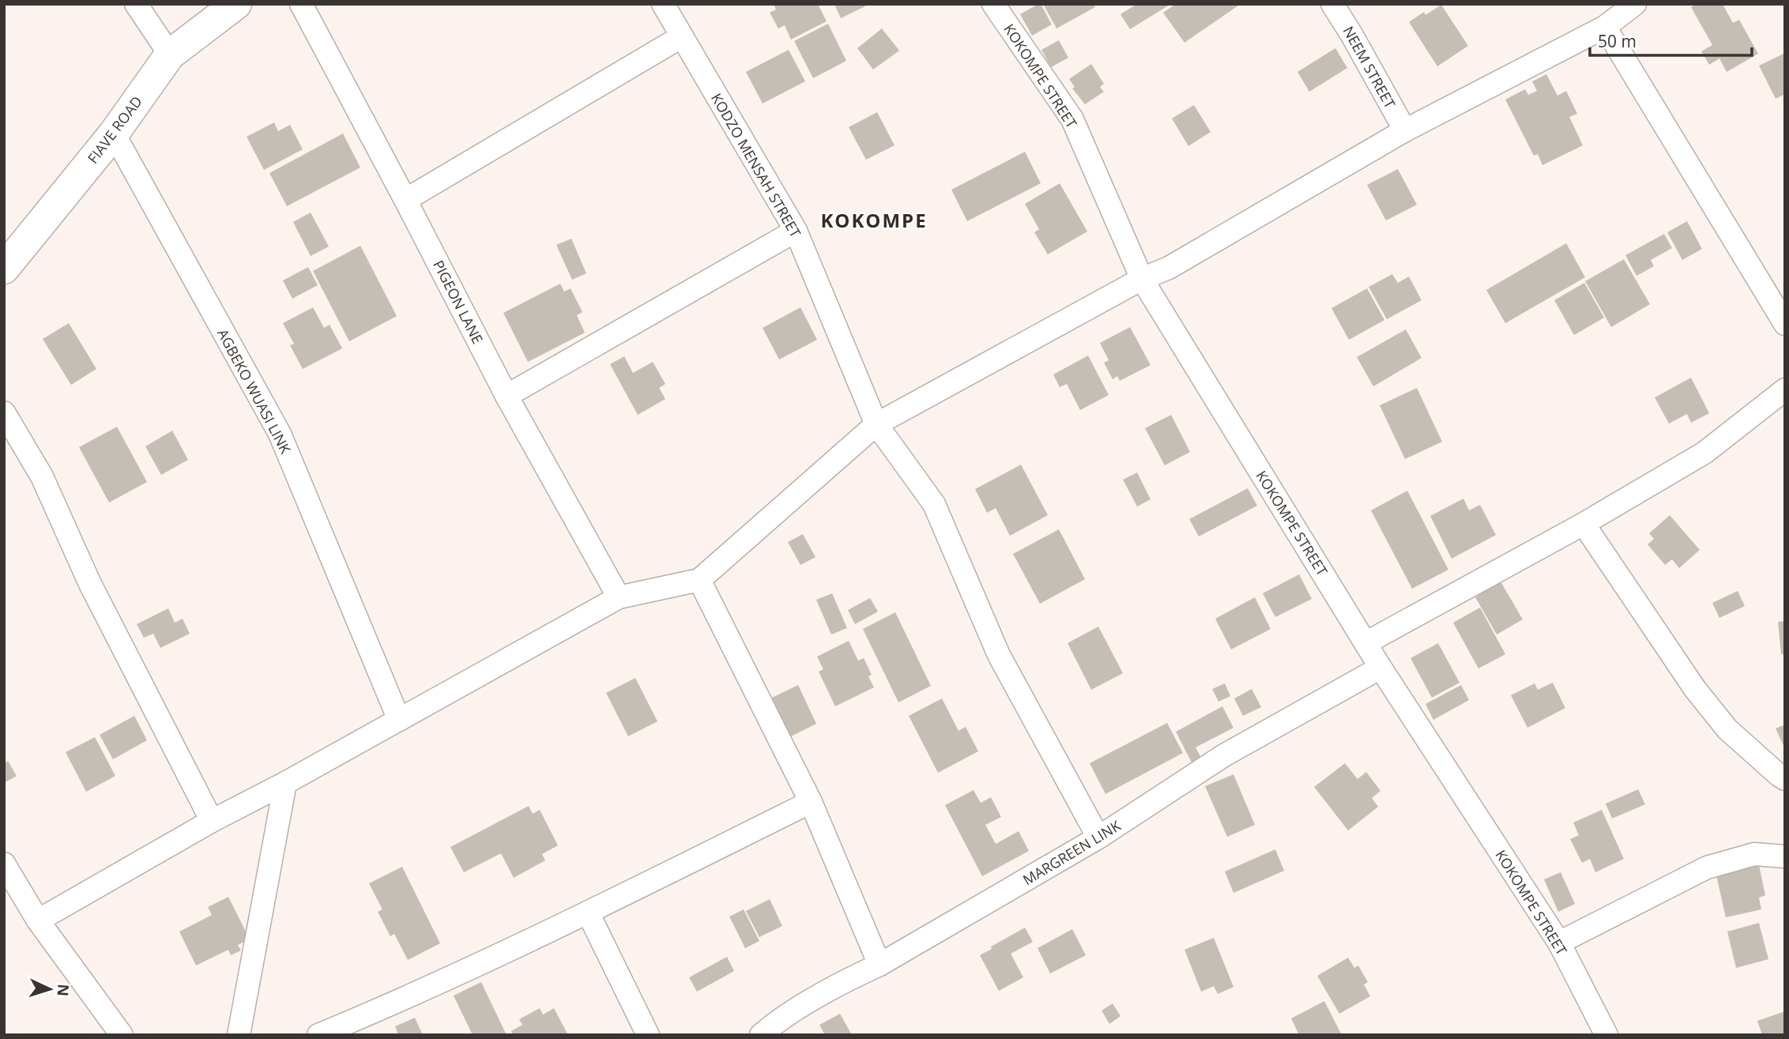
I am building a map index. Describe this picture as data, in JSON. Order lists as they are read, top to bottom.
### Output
{
  "streets": {
    "street": [
      "NEEM STREET",
      "KOKOMPE STREET",
      "FIAVE ROAD",
      "KODZO MENSAH STREET",
      "PIGEON LANE",
      "AGBEKO WUASI LINK",
      "MARGREEN LINK"
    ]
  },
  "crossings": [
    ["KOKOMPE STREET", "MARGREEN LINK"],
    ["FIAVE ROAD", "AGBEKO WUASI LINK"],
    ["KODZO MENSAH STREET", "MARGREEN LINK"]
  ],
  "districts": ["KOKOMPE"],
  "scale_bar": "50 m",
  "north": "right"
}
